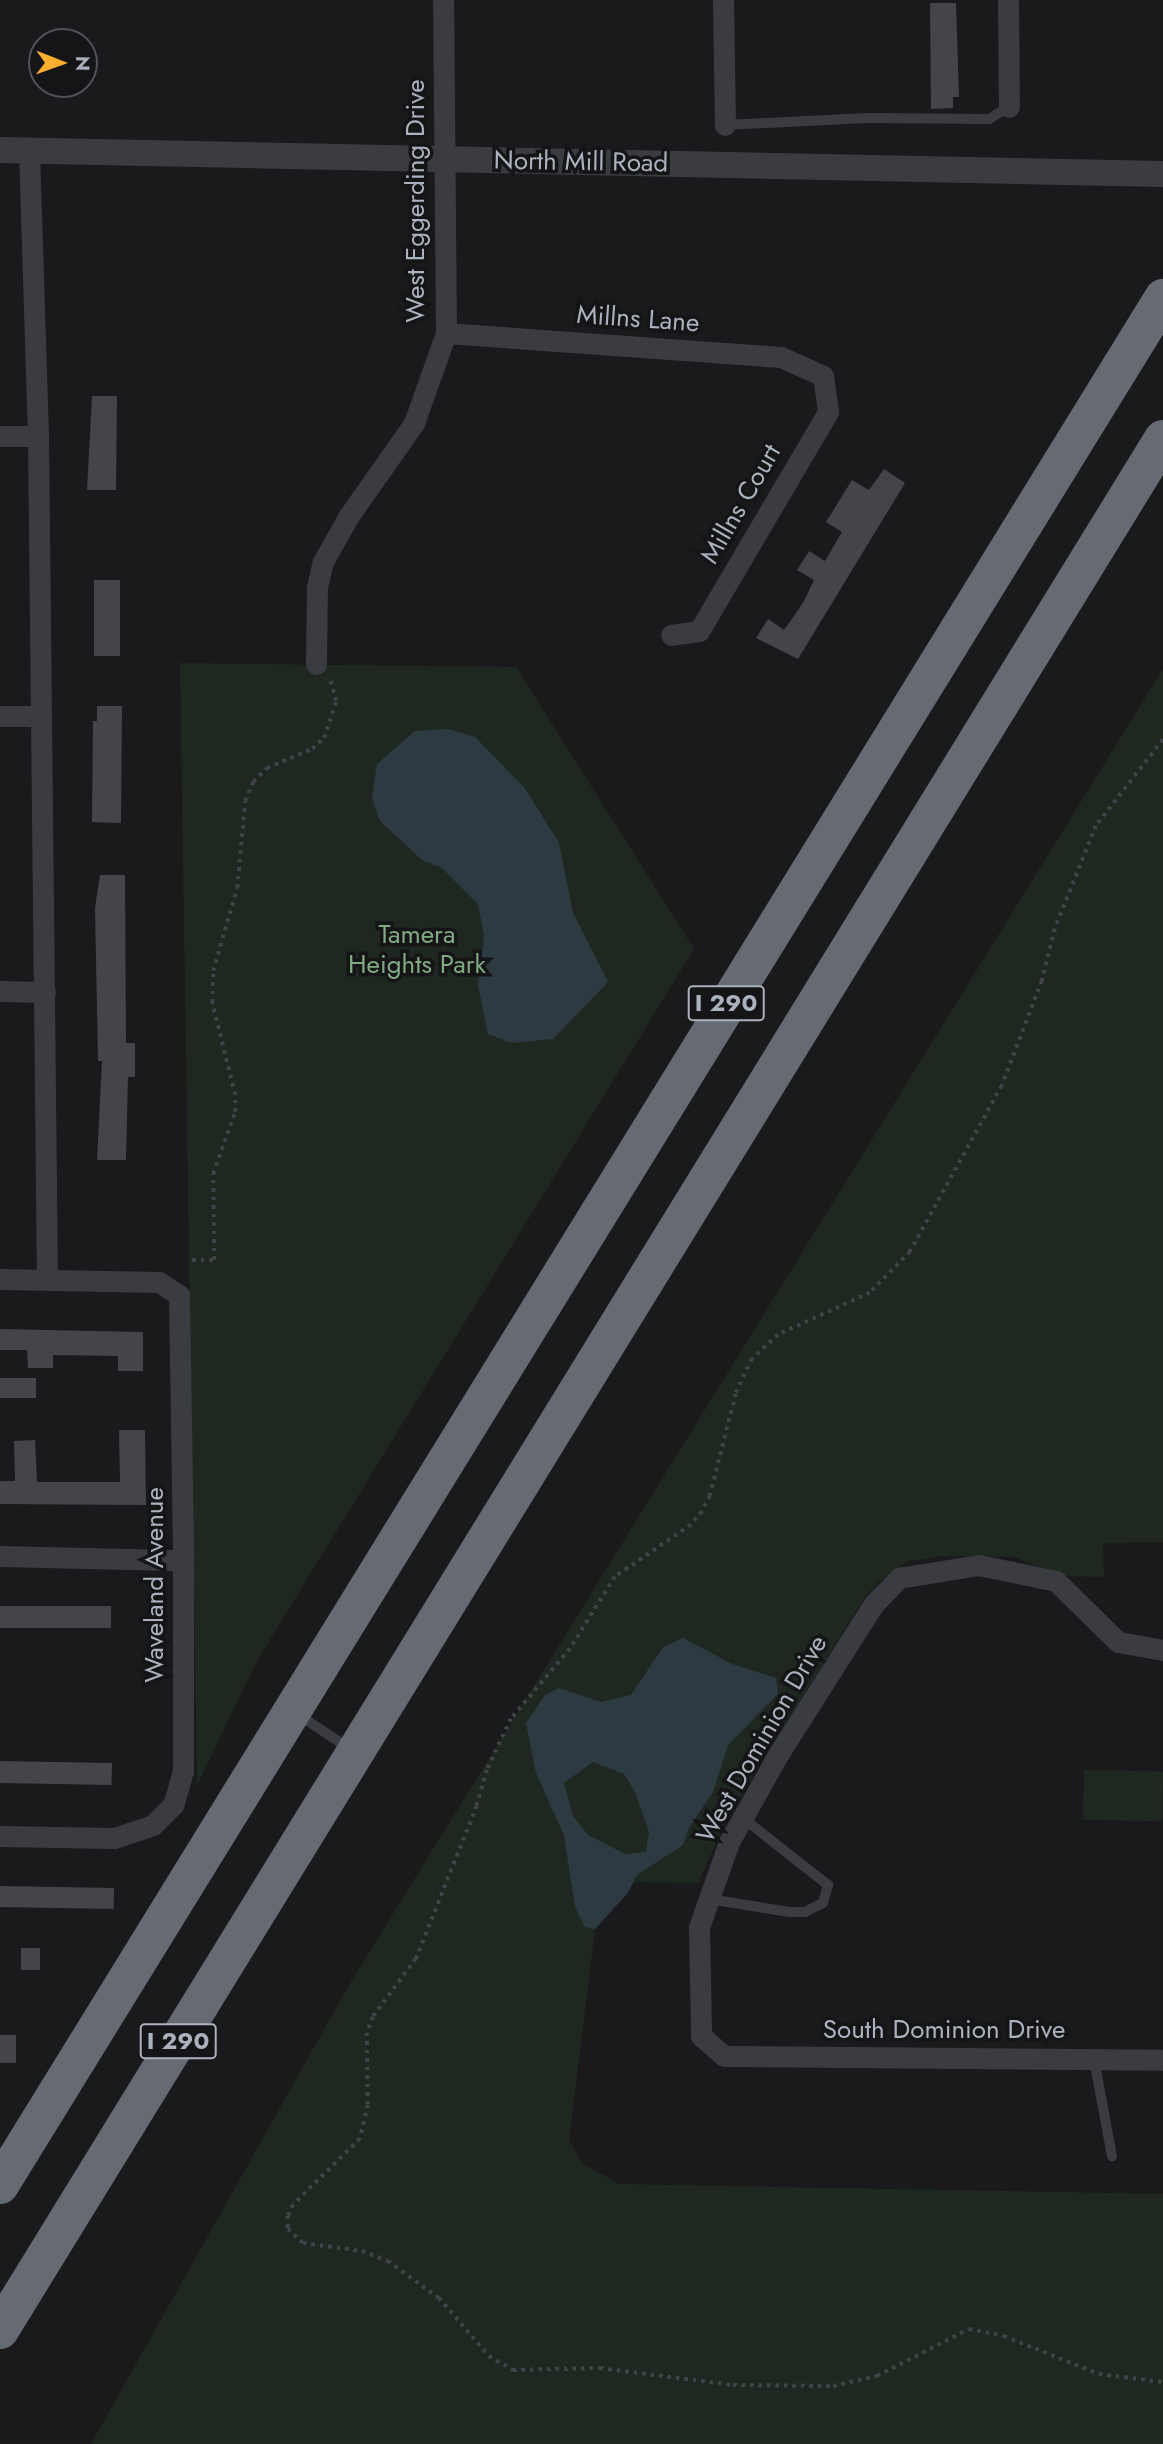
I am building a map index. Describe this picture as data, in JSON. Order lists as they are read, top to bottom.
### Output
{
  "streets": {
    "highway": ["I 290"],
    "street": [
      "North Mill Road",
      "West Eggerding Drive",
      "Millns Lane",
      "Millns Court",
      "Waveland Avenue",
      "West Dominion Drive",
      "South Dominion Drive"
    ]
  },
  "crossings": [
    ["North Mill Road", "West Eggerding Drive"],
    ["West Eggerding Drive", "Millns Lane"],
    ["Millns Lane", "Millns Court"],
    ["West Dominion Drive", "South Dominion Drive"]
  ],
  "parks": ["Tamera Heights Park"],
  "north": "right"
}
